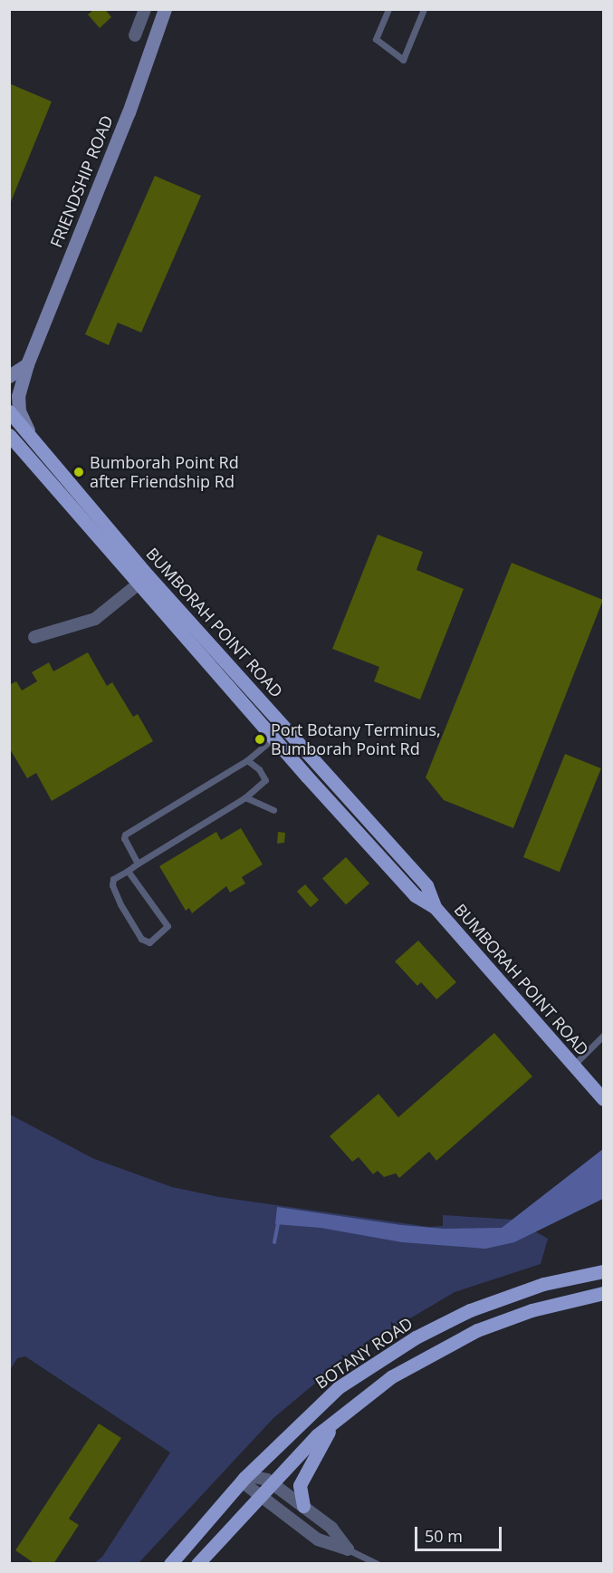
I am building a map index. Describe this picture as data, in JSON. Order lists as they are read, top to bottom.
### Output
{
  "streets": {
    "main road": ["BUMBORAH POINT ROAD", "BOTANY ROAD"],
    "street": ["FRIENDSHIP ROAD"]
  },
  "crossings": [
    ["FRIENDSHIP ROAD", "BUMBORAH POINT ROAD"]
  ],
  "places": ["Bumborah Point Rd after Friendship Rd", "Port Botany Terminus, Bumborah Point Rd"],
  "scale_bar": "50 m"
}
